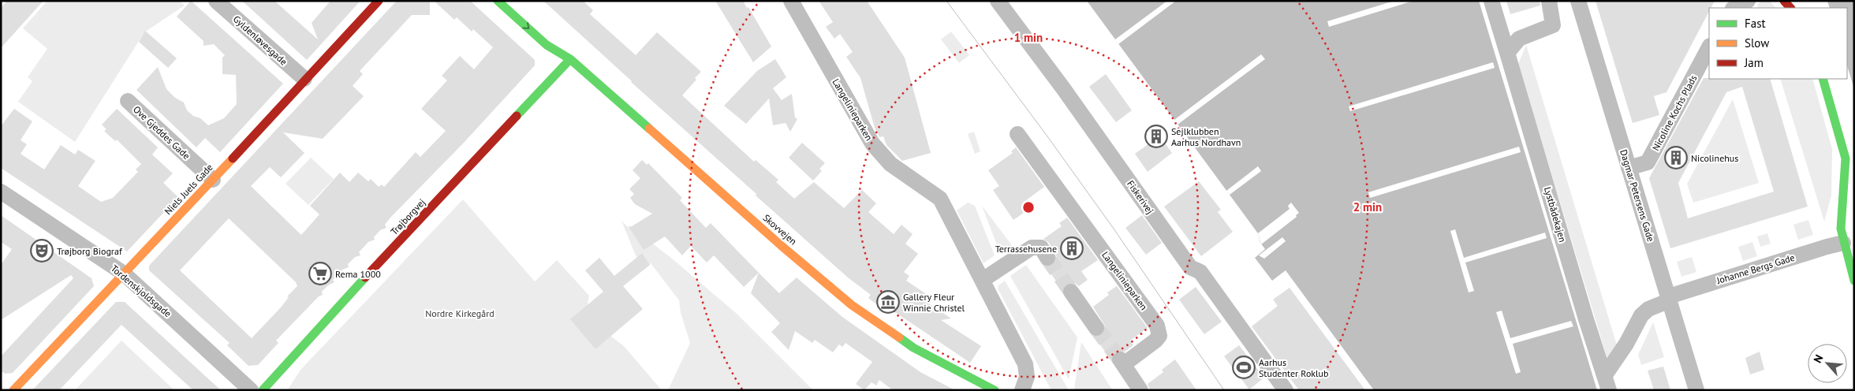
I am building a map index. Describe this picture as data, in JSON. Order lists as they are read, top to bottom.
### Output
{
  "streets": {
    "street": [
      "Gyldenløvesgade",
      "Langelinieparken",
      "Nicoline Kochs Plads",
      "Ove Gjeddes Gade",
      "Niels Juels Gade",
      "Dagmar Petersens Gade",
      "Fiskerivej",
      "Lystbådekajen",
      "Trøjborgvej",
      "Skovvejen",
      "Johanne Bergs Gade",
      "Tordenskjoldsgade"
    ]
  },
  "crossings": [
    ["Gyldenløvesgade", "Niels Juels Gade"],
    ["Nicoline Kochs Plads", "Dagmar Petersens Gade"],
    ["Ove Gjeddes Gade", "Niels Juels Gade"],
    ["Niels Juels Gade", "Tordenskjoldsgade"],
    ["Dagmar Petersens Gade", "Johanne Bergs Gade"],
    ["Lystbådekajen", "Johanne Bergs Gade"],
    ["Trøjborgvej", "Skovvejen"]
  ],
  "parks": ["Nordre Kirkegård"],
  "places": {
    "building": ["Sejlklubben Aarhus Nordhavn", "Nicolinehus", "Terrassehusene"],
    "theatre": ["Trøjborg Biograf"],
    "supermarket": ["Rema 1000"],
    "museum": ["Gallery Fleur Winnie Christel"],
    "sports": ["Aarhus Studenter Roklub"]
  },
  "legend": ["Fast", "Slow", "Jam"],
  "north": "top left",
  "rings": ["1 min", "2 min"]
}
